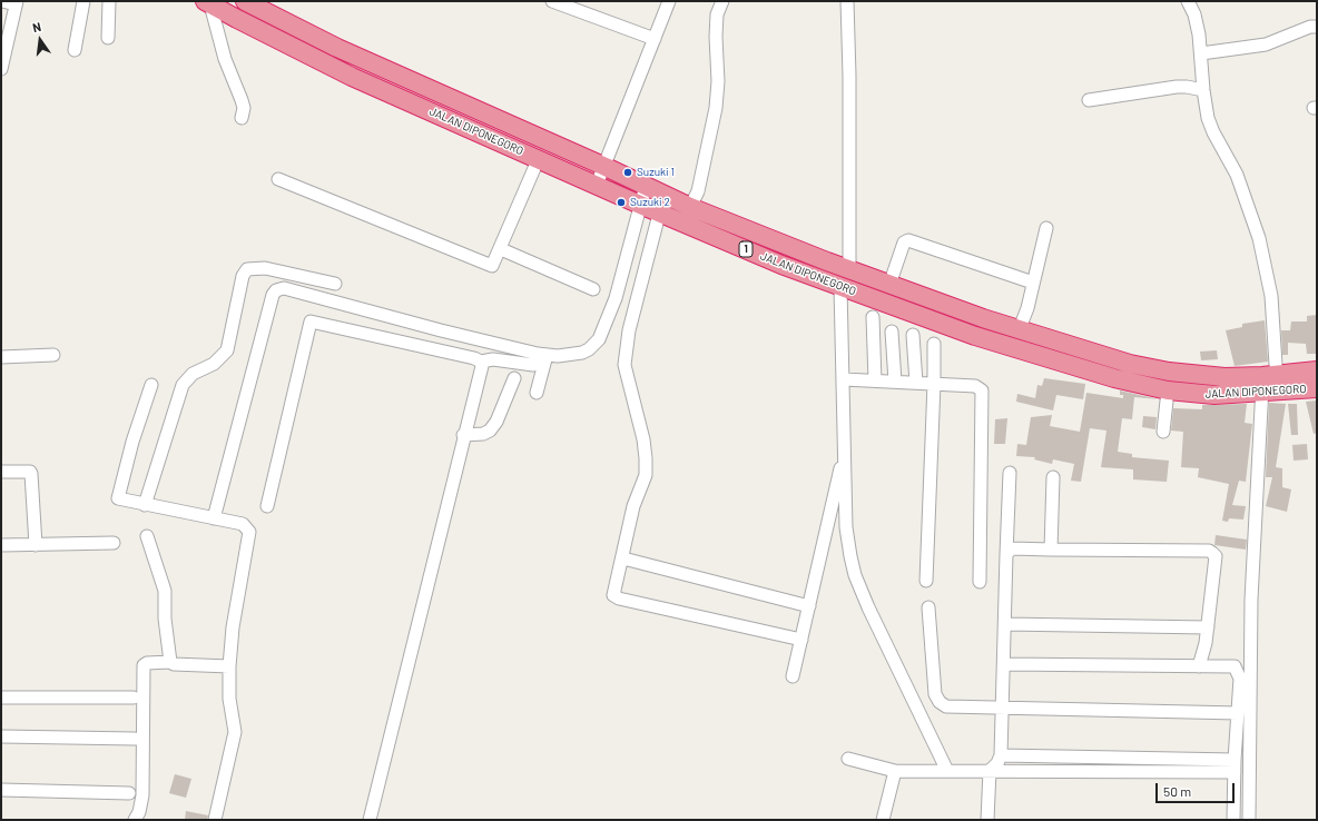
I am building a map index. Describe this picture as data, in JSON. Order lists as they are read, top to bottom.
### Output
{
  "streets": {
    "highway": ["JALAN DIPONEGORO", "1"]
  },
  "places": ["Suzuki 1", "Suzuki 2"],
  "scale_bar": "50 m",
  "north": "top"
}
